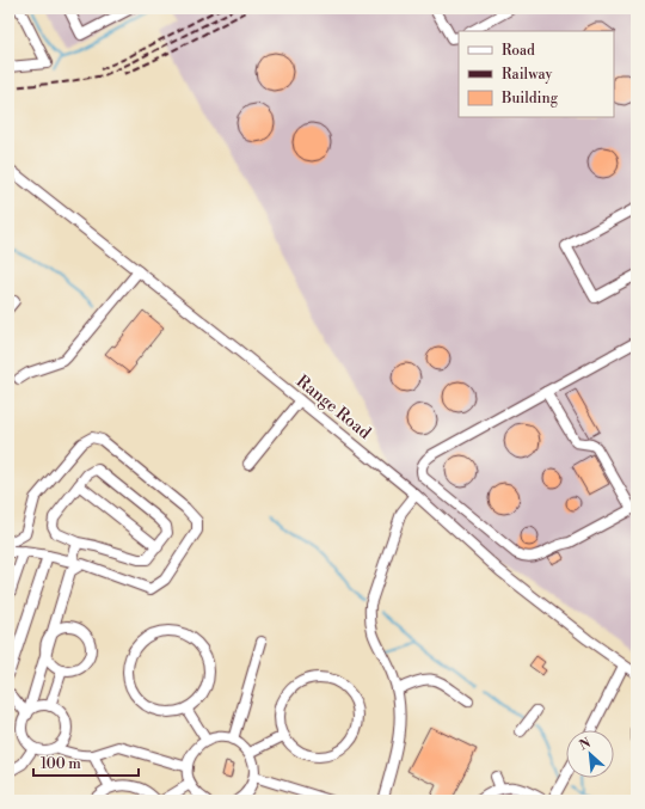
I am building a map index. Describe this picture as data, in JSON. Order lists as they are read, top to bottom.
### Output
{
  "streets": {
    "street": ["Range Road"]
  },
  "legend": ["Road", "Railway", "Building"],
  "scale_bar": "100 m",
  "north": "top left"
}
